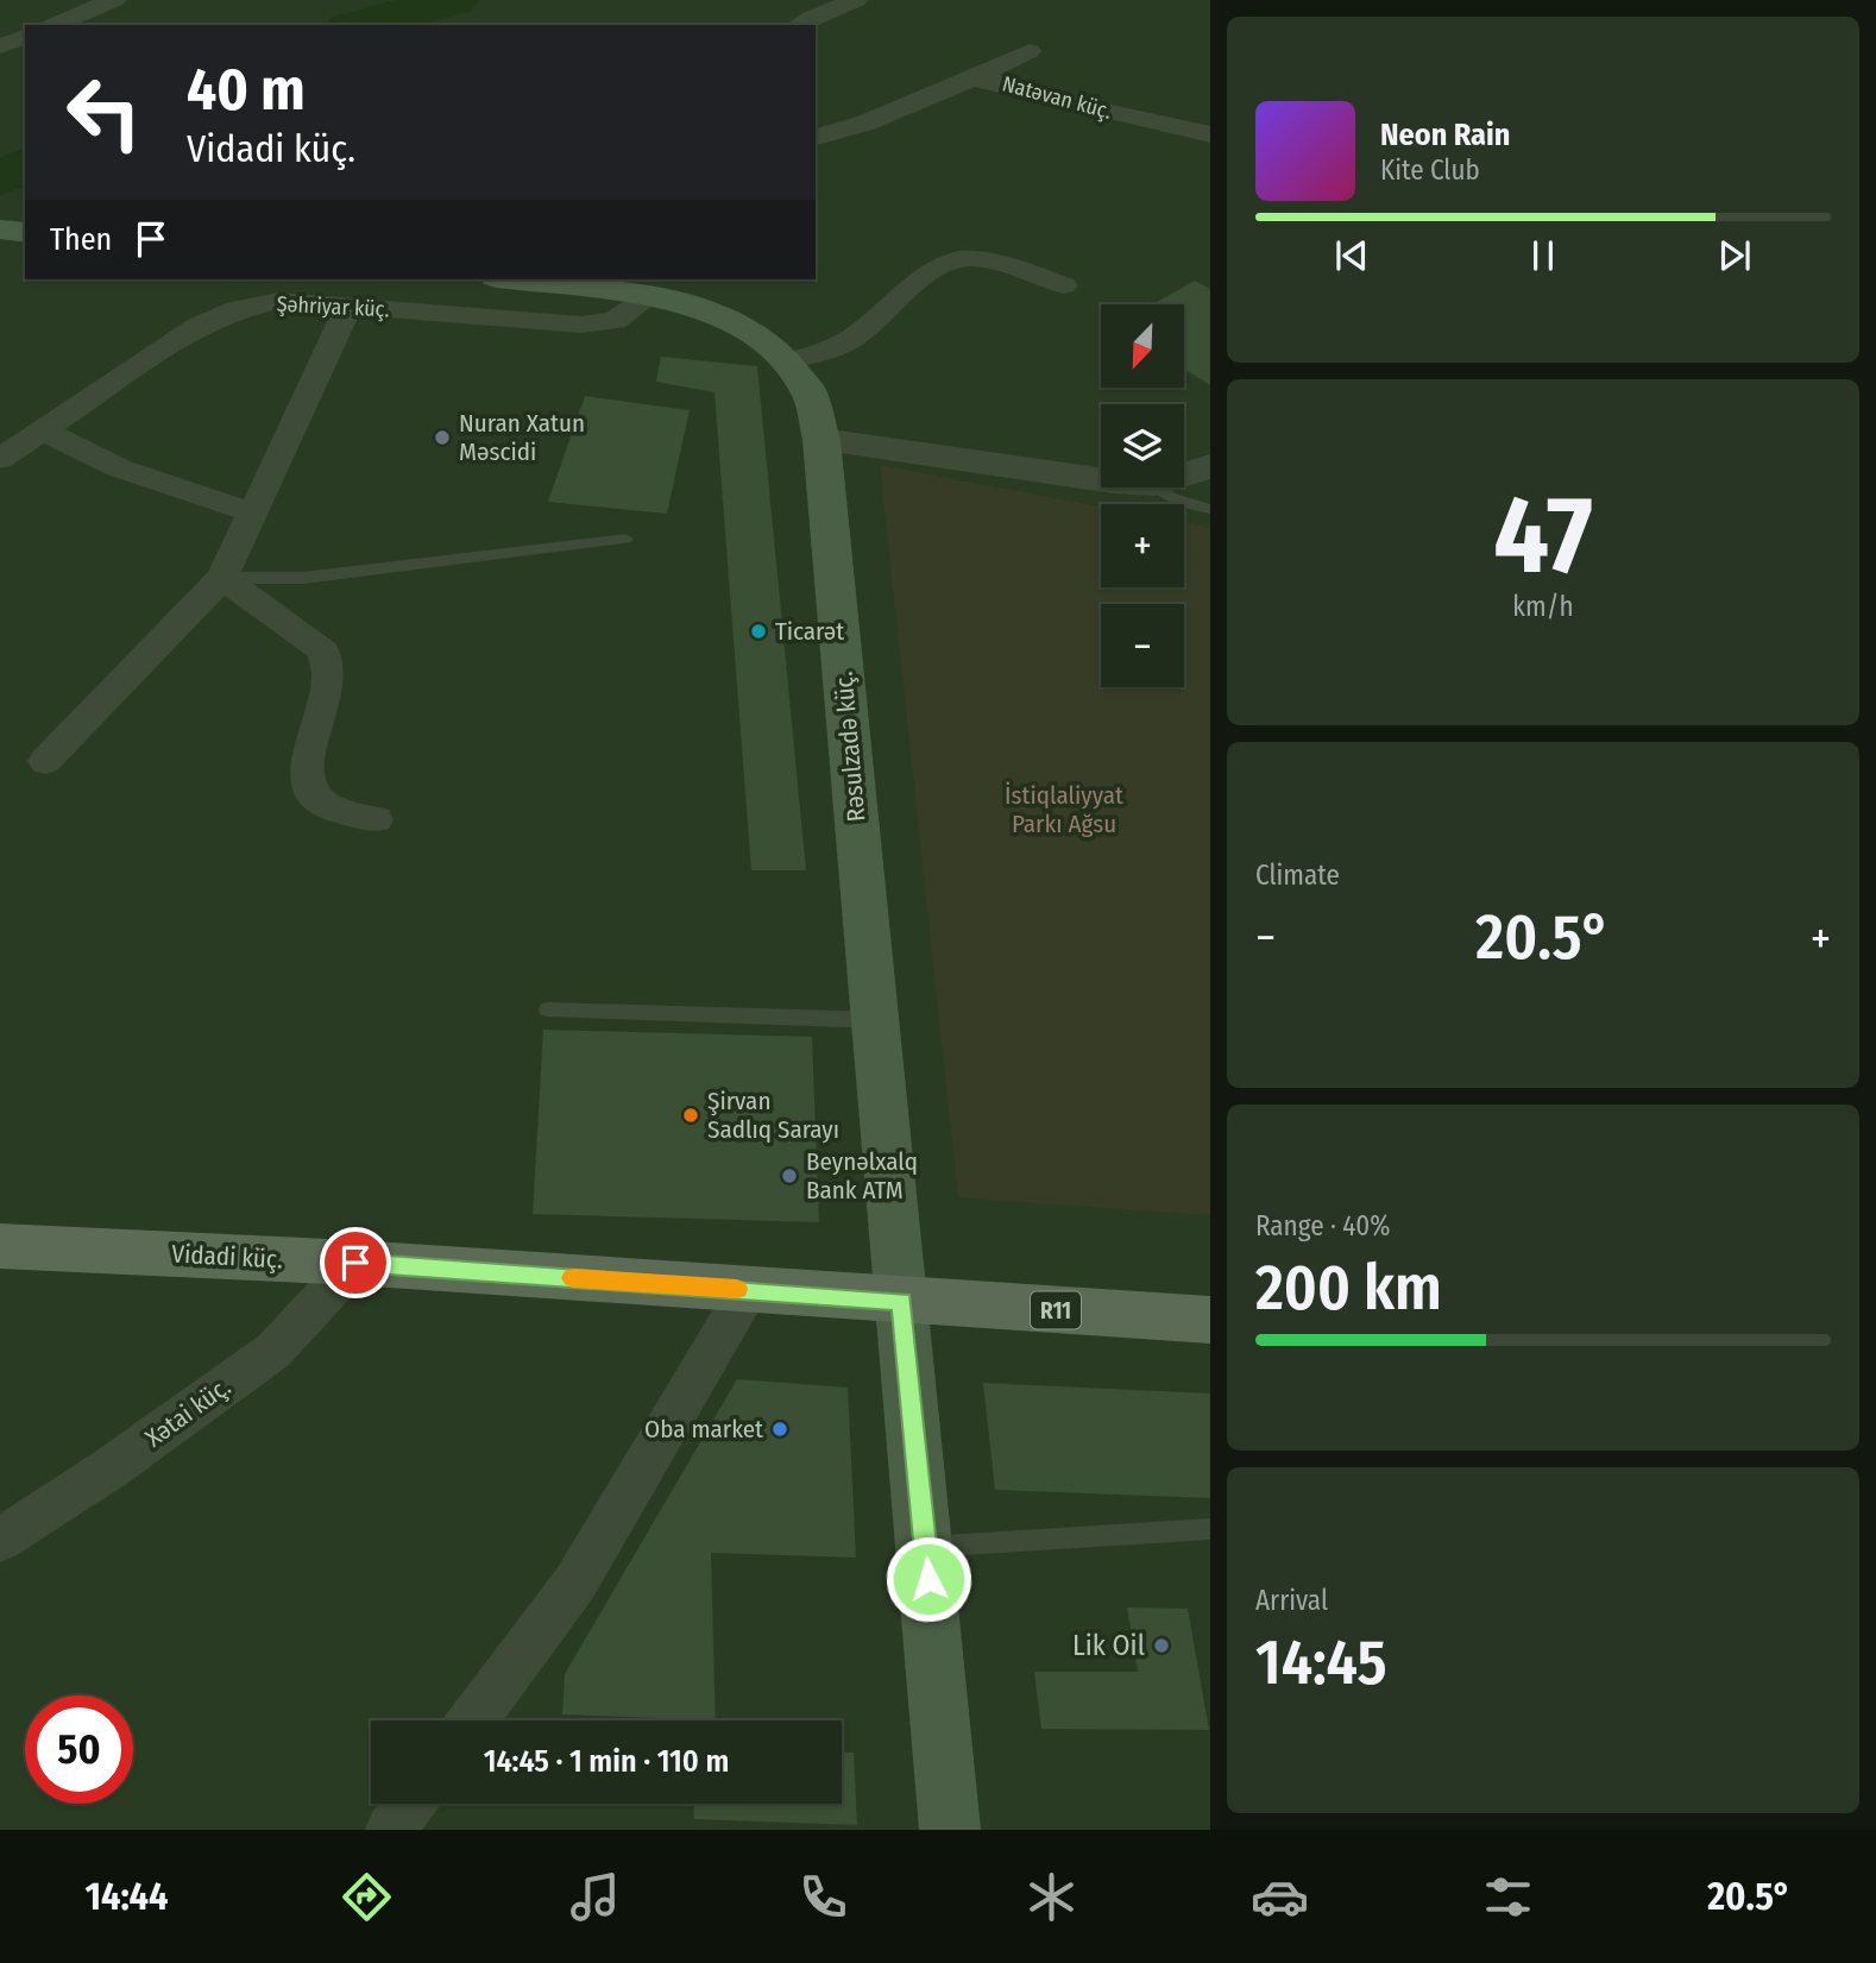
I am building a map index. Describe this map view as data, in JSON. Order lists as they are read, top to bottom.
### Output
{
  "streets": {
    "main road": ["Rəsulzadə küç.", "Vidadi küç.", "R11"],
    "street": ["Natəvan küç.", "Şəhriyar küç.", "Xətai küç."]
  },
  "crossings": [
    ["Şəhriyar küç.", "Rəsulzadə küç."],
    ["Rəsulzadə küç.", "Vidadi küç."],
    ["Rəsulzadə küç.", "R11"],
    ["Vidadi küç.", "R11"],
    ["Vidadi küç.", "Xətai küç."]
  ],
  "parks": ["İstiqlaliyyat Parkı Ağsu"],
  "places": [
    "Nuran Xatun Məscidi",
    "Ticarət",
    "Şirvan Sadlıq Sarayı",
    "Beynəlxalq Bank ATM",
    "Oba market",
    "Lik Oil"
  ],
  "north": "bottom left",
  "page": {
    "turn": ["40 m", "Vidadi küç."],
    "song": ["Neon Rain", "Kite Club"],
    "then": "Then",
    "map_buttons": ["+", "−"],
    "tile": [
      ["47", "km/h"],
      "Climate",
      ["Range · 40%", "200 km"],
      ["Arrival", "14:45"]
    ],
    "heat": ["−", "20.5°", "+"],
    "limit": "50",
    "trip": "14:45 · 1 min · 110 m",
    "tabs": ["14:44", "20.5°"]
  }
}
